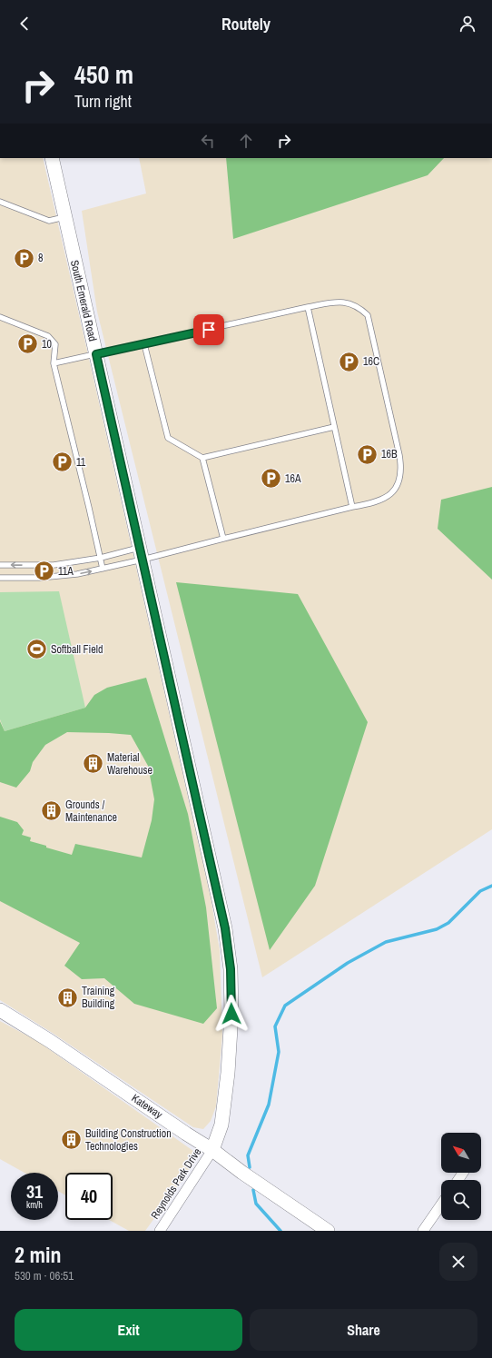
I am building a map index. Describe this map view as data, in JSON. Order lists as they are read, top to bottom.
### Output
{
  "streets": {
    "street": ["South Emerald Road", "Kateway", "Reynolds Park Drive"]
  },
  "crossings": [
    ["South Emerald Road", "Kateway"],
    ["South Emerald Road", "Reynolds Park Drive"],
    ["Kateway", "Reynolds Park Drive"]
  ],
  "places": {
    "parking": [
      "8",
      "10",
      "16C",
      "16B",
      "11",
      "16A",
      "11A"
    ],
    "sports": ["Softball Field"],
    "building": [
      "Material Warehouse",
      "Grounds / Maintenance",
      "Training Building",
      "Building Construction Technologies"
    ]
  },
  "north": "top left",
  "page": {
    "header": "Routely",
    "turn": ["450 m", "Turn right"],
    "speed": "31 km/h",
    "limit": "40",
    "heading": ["2 min", "530 m · 06:51"],
    "buttons": ["Exit", "Share"]
  }
}
